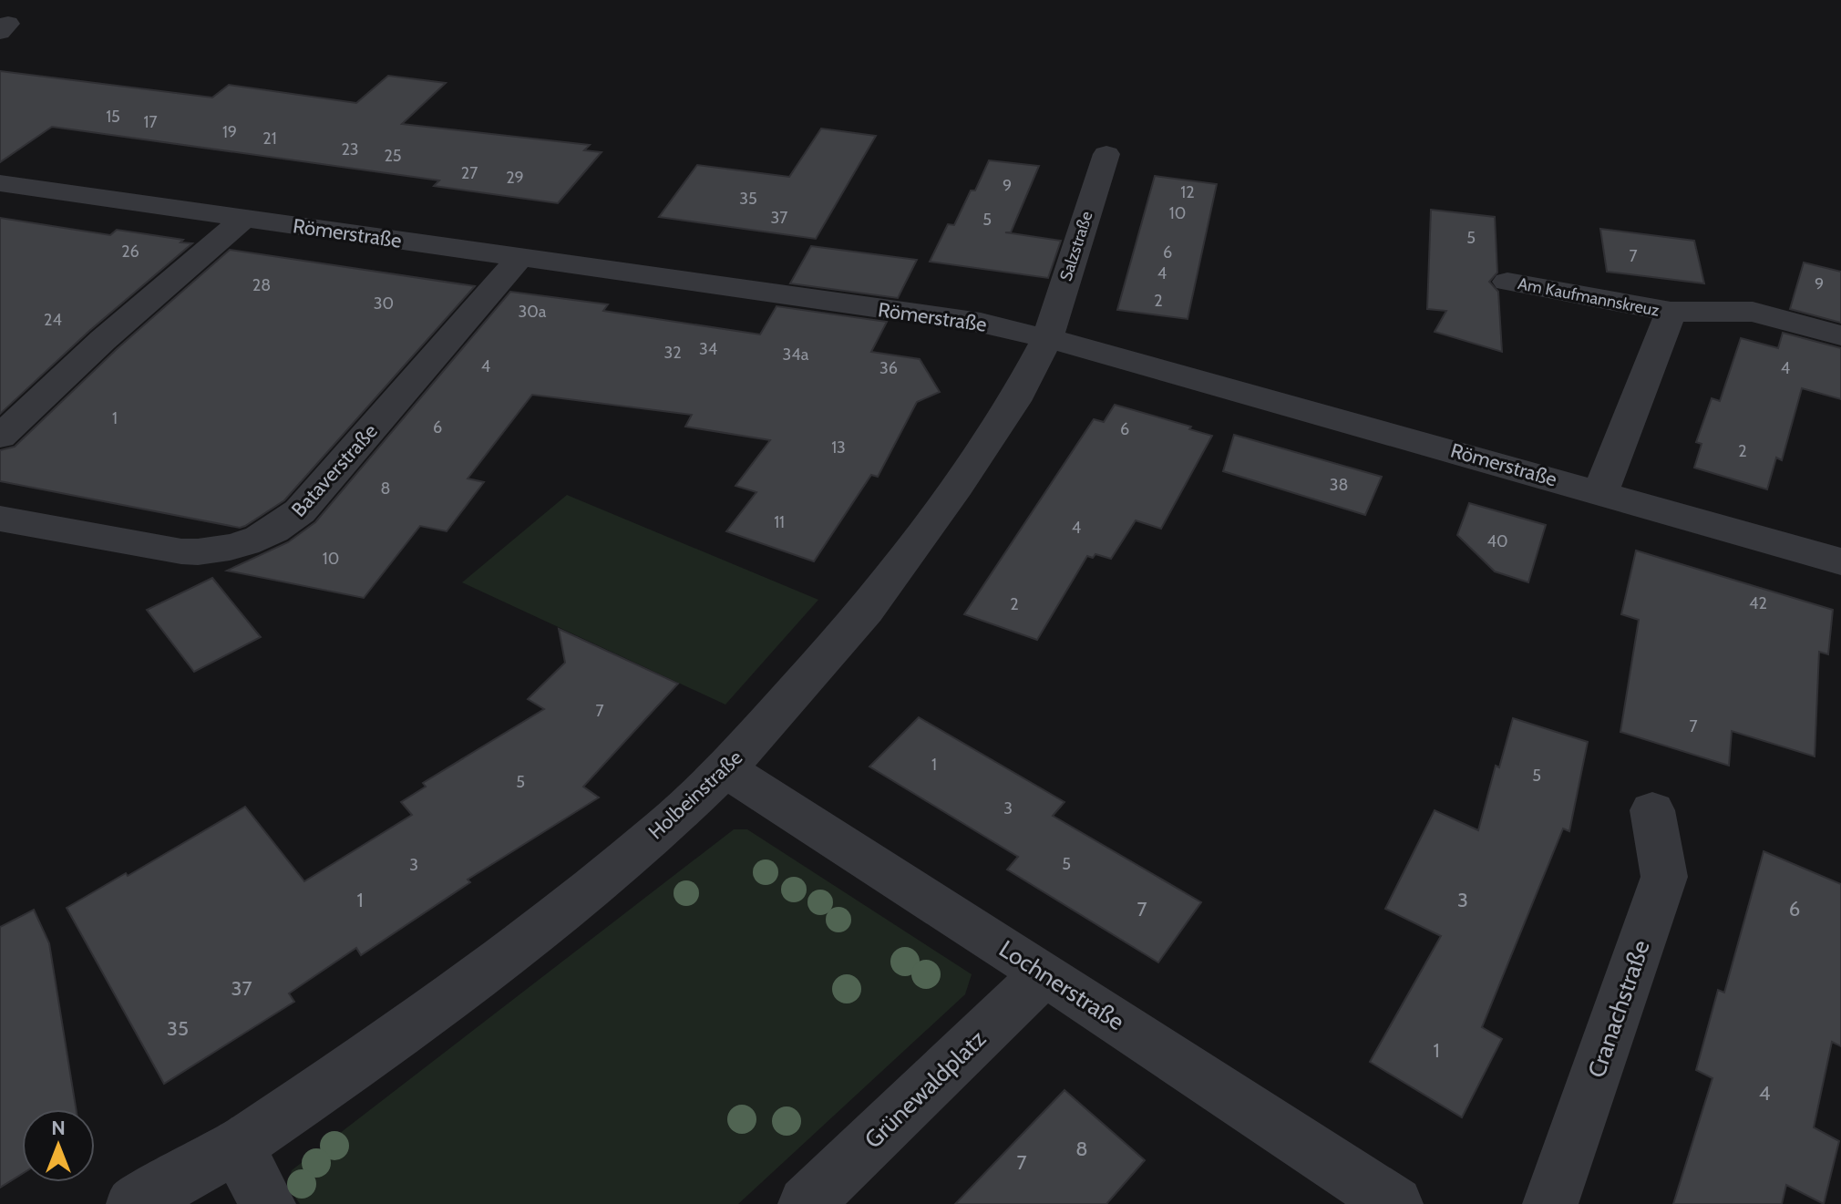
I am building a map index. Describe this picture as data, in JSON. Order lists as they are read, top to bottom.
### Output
{
  "streets": {
    "street": [
      "Römerstraße",
      "Salzstraße",
      "Am Kaufmannskreuz",
      "Bataverstraße",
      "Holbeinstraße",
      "Lochnerstraße",
      "Cranachstraße",
      "Grünewaldplatz"
    ]
  },
  "crossings": [
    ["Römerstraße", "Salzstraße"],
    ["Römerstraße", "Am Kaufmannskreuz"],
    ["Römerstraße", "Bataverstraße"],
    ["Römerstraße", "Holbeinstraße"],
    ["Salzstraße", "Holbeinstraße"],
    ["Holbeinstraße", "Lochnerstraße"],
    ["Lochnerstraße", "Grünewaldplatz"]
  ],
  "house_numbers": [
    "15",
    "17",
    "19",
    "21",
    "23",
    "25",
    "27",
    "29",
    "9",
    "12",
    "35",
    "10",
    "37",
    "5",
    "5",
    "26",
    "6",
    "7",
    "4",
    "9",
    "28",
    "2",
    "30",
    "30a",
    "24",
    "34",
    "32",
    "34a",
    "4",
    "36",
    "4",
    "1",
    "6",
    "6",
    "13",
    "2",
    "38",
    "8",
    "11",
    "4",
    "40",
    "10",
    "42",
    "2",
    "7",
    "7",
    "1",
    "5",
    "5",
    "3",
    "5",
    "3",
    "1",
    "3",
    "7",
    "6",
    "37",
    "35",
    "1",
    "4",
    "8",
    "7"
  ],
  "north": "top"
}
